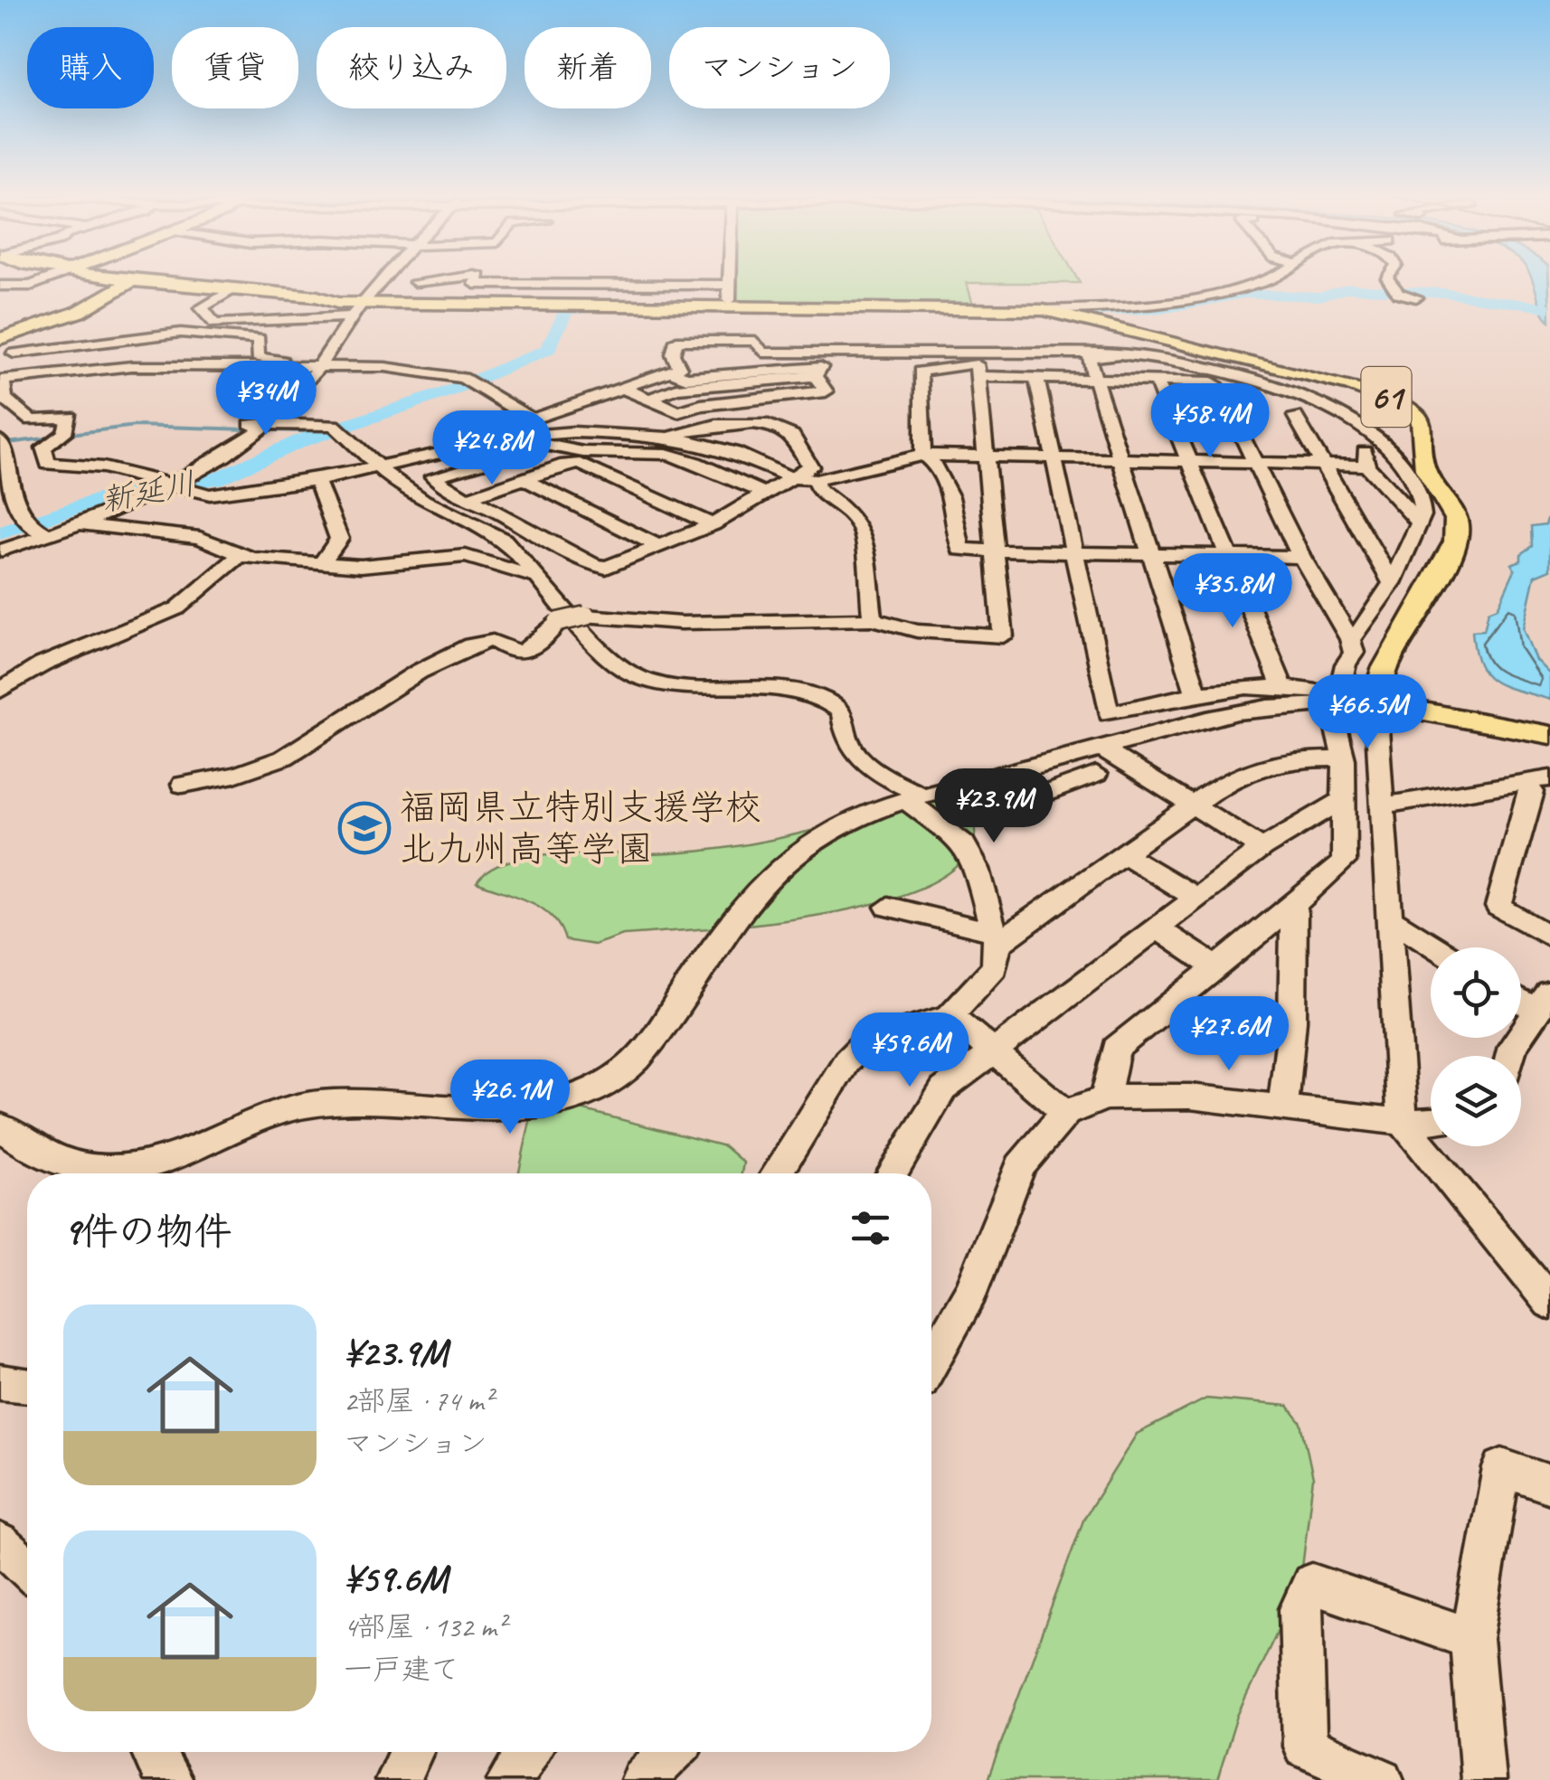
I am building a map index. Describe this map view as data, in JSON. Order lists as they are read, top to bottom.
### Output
{
  "streets": {
    "main road": ["61"]
  },
  "water": ["新延川"],
  "places": {
    "school or university": ["福岡県立特別支援学校 北九州高等学園"]
  },
  "page": {
    "chip": [
      "購入",
      "賃貸",
      "絞り込み",
      "新着",
      "マンション"
    ],
    "price": [
      "¥34M",
      "¥58.4M",
      "¥24.8M",
      "¥35.8M",
      "¥66.5M",
      "¥23.9M",
      "¥27.6M",
      "¥59.6M",
      "¥26.1M"
    ],
    "heading": "9件の物件",
    "list": [
      {
        "name": "¥23.9M",
        "note": "2部屋 · 74 m² · マンション"
      },
      {
        "name": "¥59.6M",
        "note": "4部屋 · 132 m² · 一戸建て"
      }
    ]
  }
}
